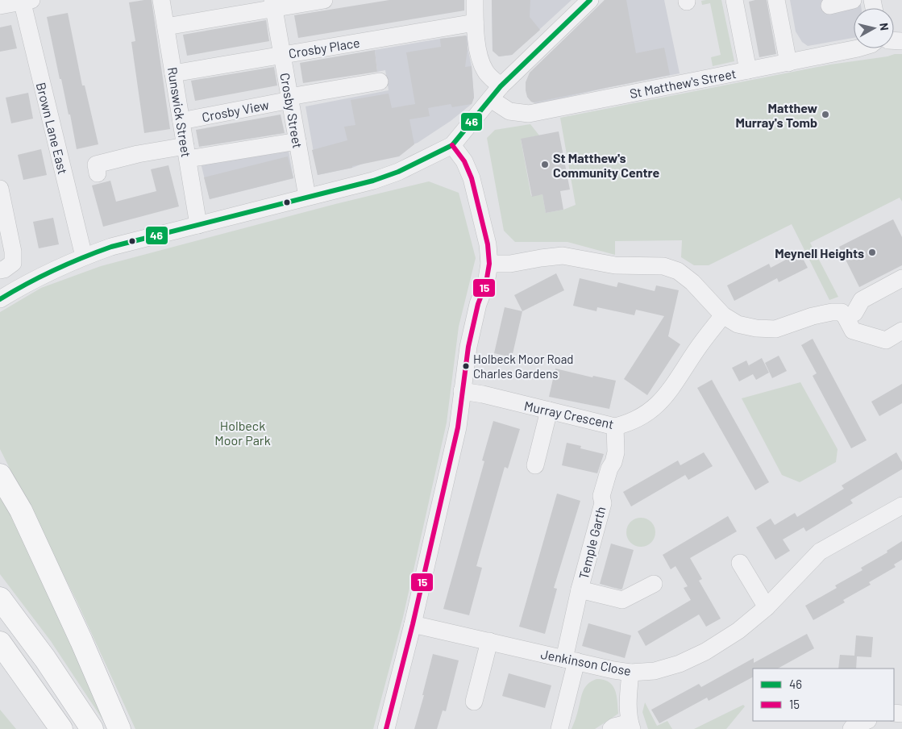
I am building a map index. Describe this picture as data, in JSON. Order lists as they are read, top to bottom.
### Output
{
  "streets": {
    "street": [
      "Crosby Place",
      "St Matthew's Street",
      "Crosby View",
      "Crosby Street",
      "Runswick Street",
      "Brown Lane East",
      "Murray Crescent",
      "Temple Garth",
      "Jenkinson Close"
    ]
  },
  "crossings": [
    ["Crosby Place", "St Matthew's Street"],
    ["Crosby Place", "Crosby Street"],
    ["Crosby Place", "Runswick Street"],
    ["Crosby View", "Crosby Street"],
    ["Crosby View", "Runswick Street"],
    ["Murray Crescent", "Temple Garth"],
    ["Temple Garth", "Jenkinson Close"]
  ],
  "parks": ["Holbeck Moor Park"],
  "places": [
    "Matthew Murray's Tomb",
    "St Matthew's Community Centre",
    "Meynell Heights",
    "Holbeck Moor Road Charles Gardens"
  ],
  "lines": ["transit line 46", "transit line 15"],
  "legend": ["46", "15"],
  "north": "right"
}
